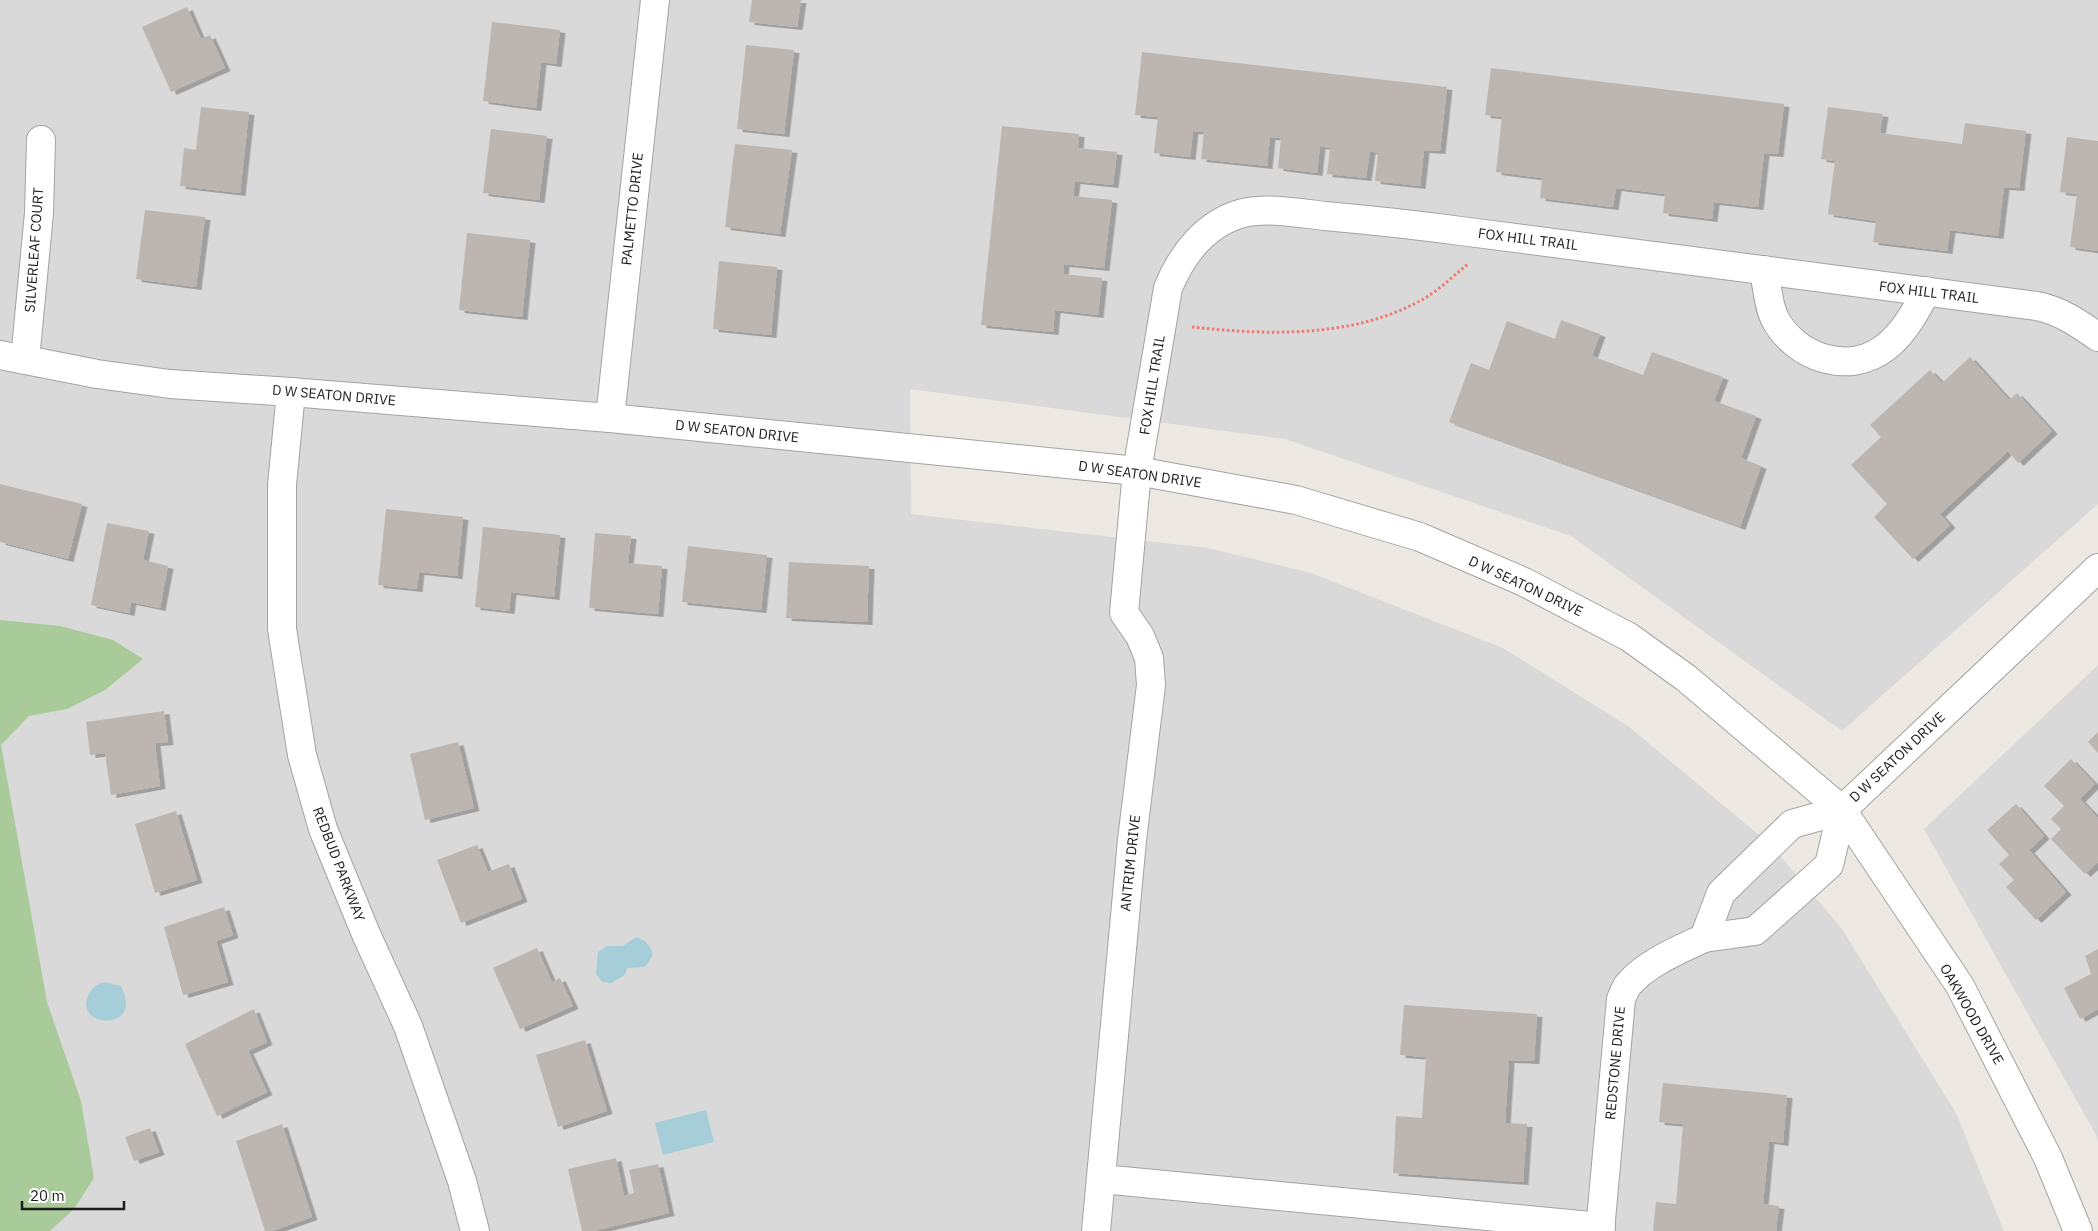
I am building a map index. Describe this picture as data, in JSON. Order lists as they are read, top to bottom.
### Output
{
  "streets": {
    "street": [
      "PALMETTO DRIVE",
      "FOX HILL TRAIL",
      "SILVERLEAF COURT",
      "D W SEATON DRIVE",
      "ANTRIM DRIVE",
      "REDBUD PARKWAY",
      "OAKWOOD DRIVE",
      "REDSTONE DRIVE"
    ]
  },
  "crossings": [
    ["PALMETTO DRIVE", "D W SEATON DRIVE"],
    ["FOX HILL TRAIL", "D W SEATON DRIVE"],
    ["FOX HILL TRAIL", "ANTRIM DRIVE"],
    ["SILVERLEAF COURT", "D W SEATON DRIVE"],
    ["D W SEATON DRIVE", "ANTRIM DRIVE"],
    ["D W SEATON DRIVE", "REDBUD PARKWAY"],
    ["D W SEATON DRIVE", "OAKWOOD DRIVE"],
    ["D W SEATON DRIVE", "REDSTONE DRIVE"],
    ["OAKWOOD DRIVE", "REDSTONE DRIVE"]
  ],
  "scale_bar": "20 m"
}
